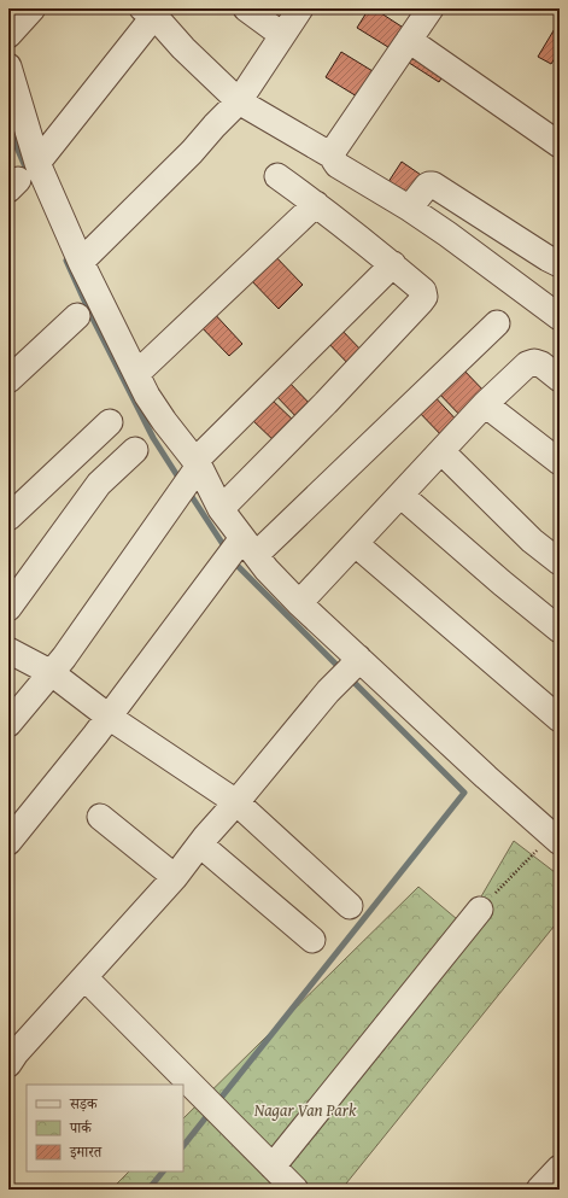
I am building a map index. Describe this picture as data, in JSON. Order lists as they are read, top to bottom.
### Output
{
  "parks": ["Nagar Van Park"],
  "legend": ["सड़क", "पार्क", "इमारत"]
}
